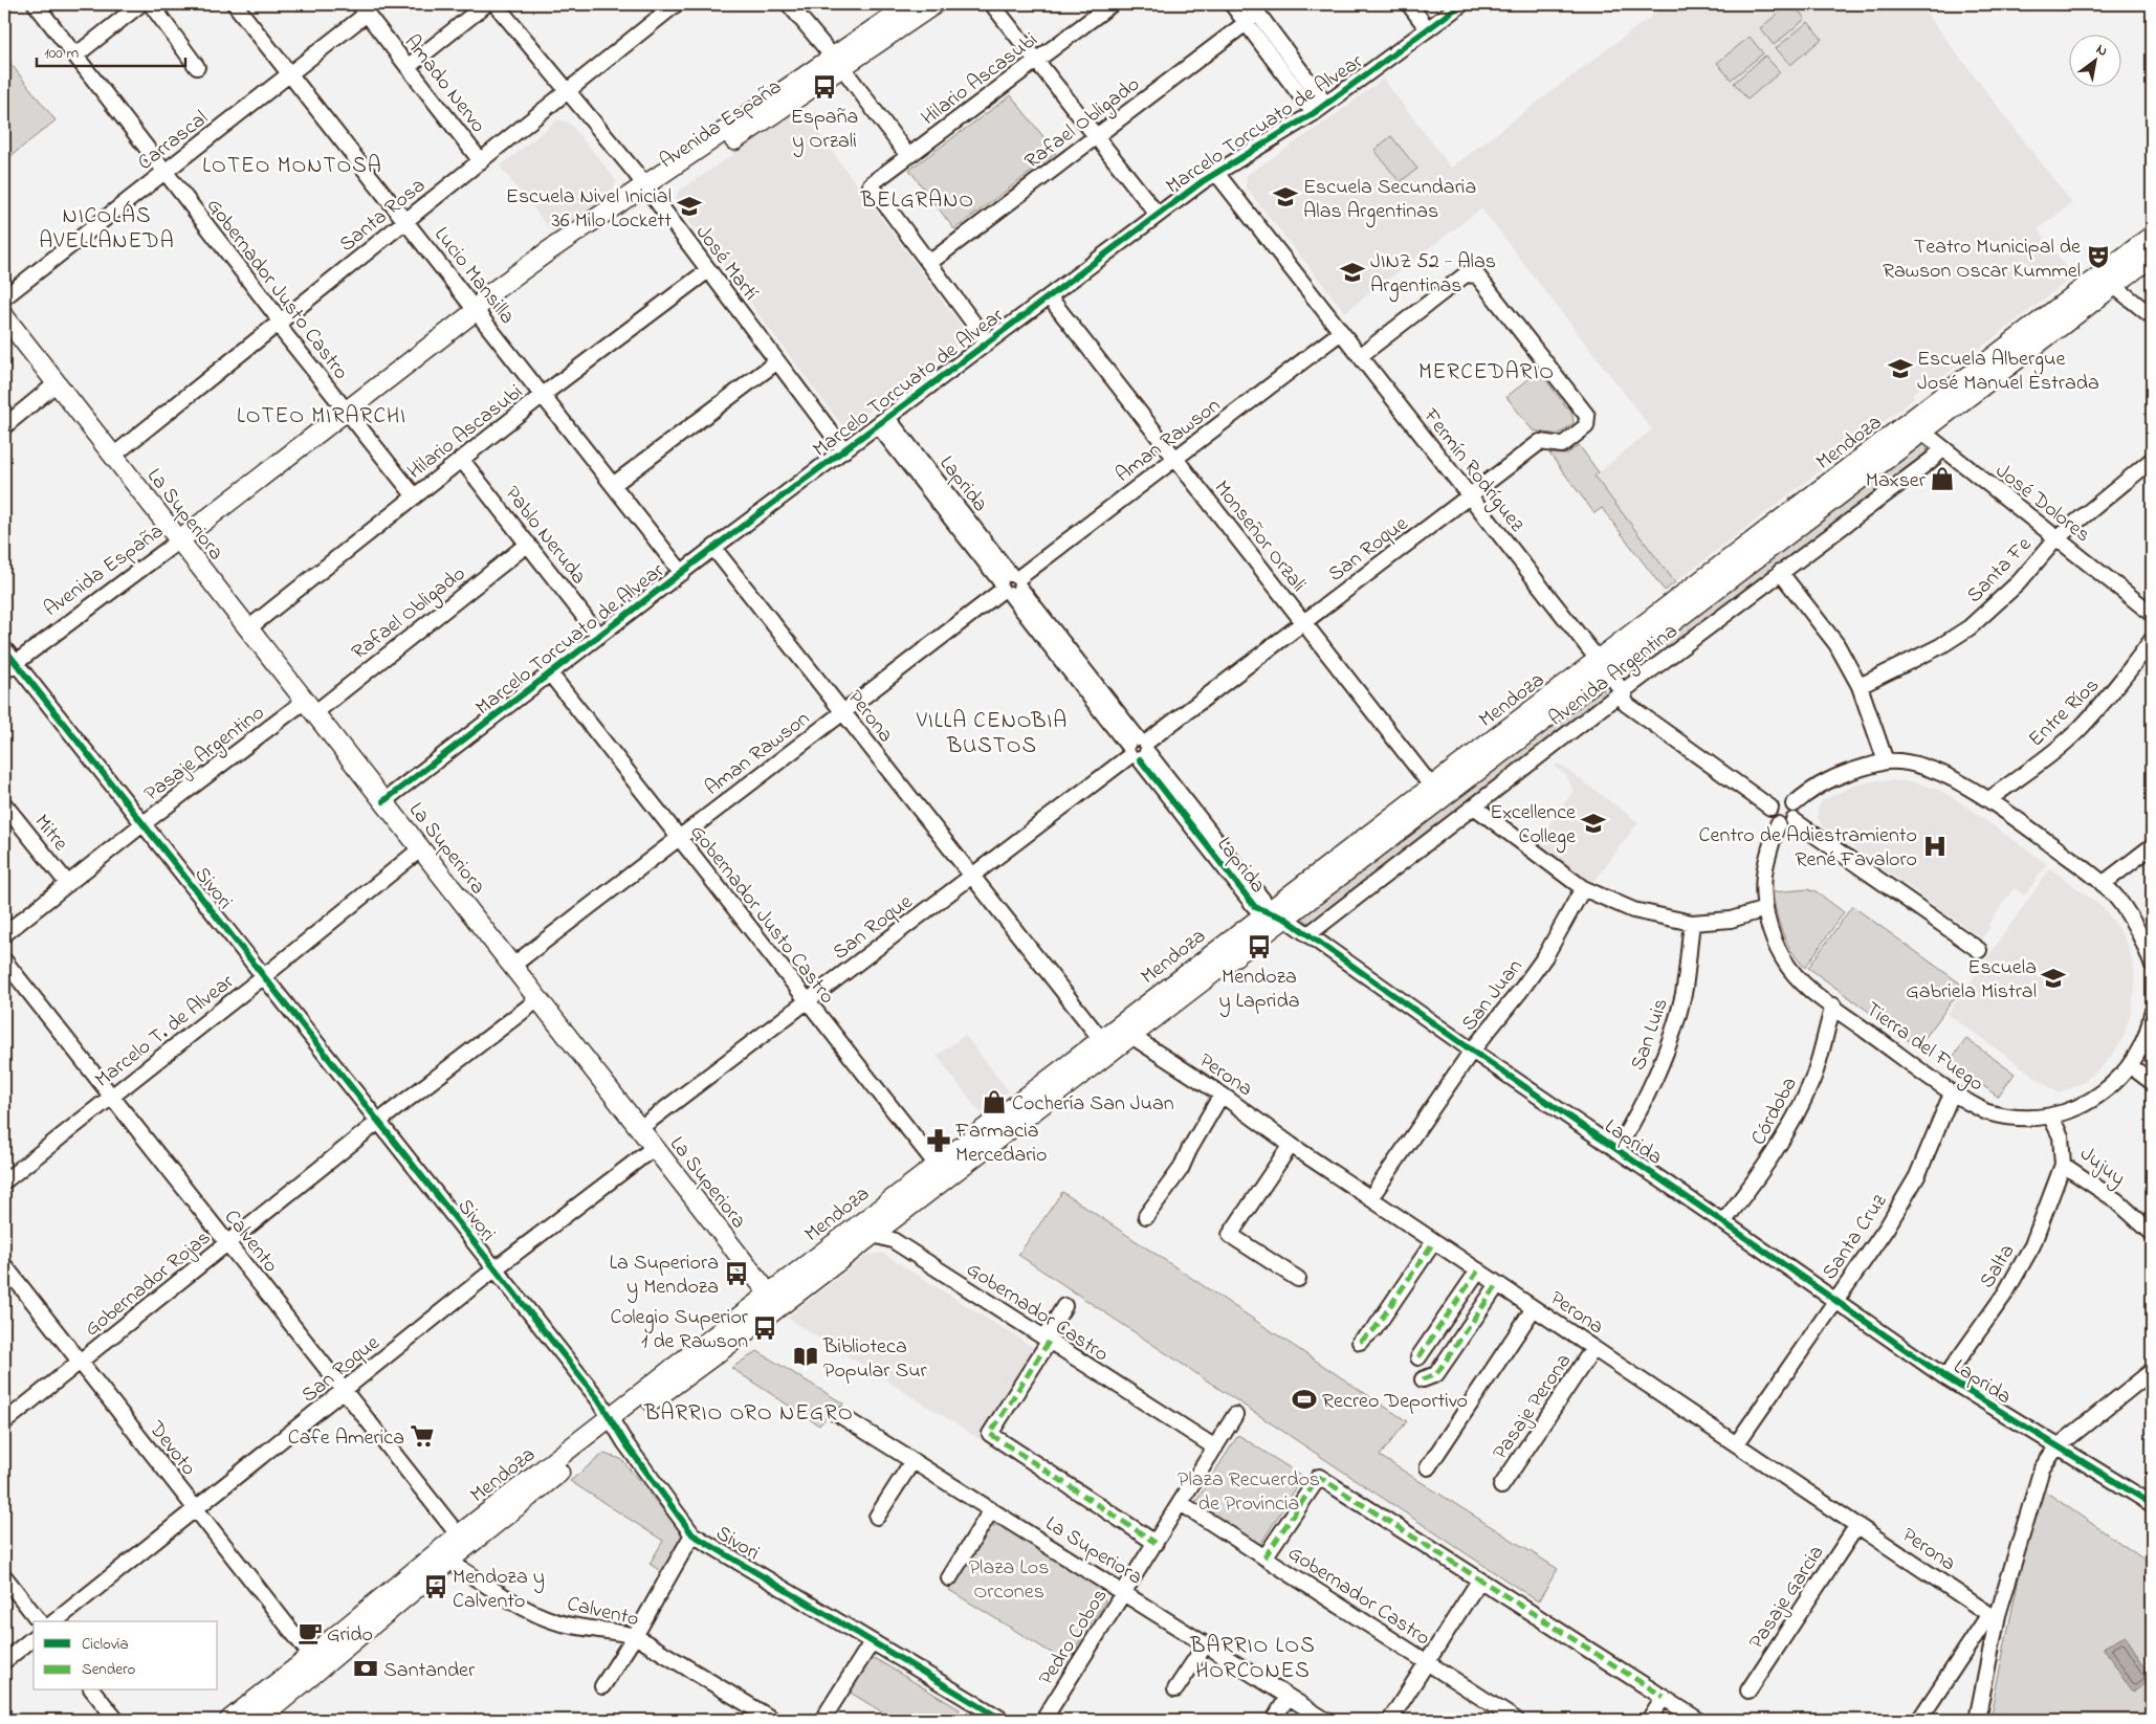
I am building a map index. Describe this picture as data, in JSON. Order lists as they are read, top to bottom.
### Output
{
  "streets": {
    "main road": ["Avenida España", "Mendoza", "La Superiora"],
    "street": [
      "Hilario Ascasubi",
      "Amado Nervo",
      "Rafael Obligado",
      "Marcelo Torcuato de Alvear",
      "Carrascal",
      "Santa Rosa",
      "José Martí",
      "Lucio Mansilla",
      "Gobernador Justo Castro",
      "Aman Rawson",
      "Fermín Rodríguez",
      "Laprida",
      "José Dolores",
      "Pablo Neruda",
      "Monseñor Orzali",
      "San Roque",
      "Santa Fe",
      "Avenida Argentina",
      "Entre Ríos",
      "Perona",
      "Pasaje Argentino",
      "Mitre",
      "Sivori",
      "San Juan",
      "Marcelo T. de Alvear",
      "San Luis",
      "Tierra del Fuego",
      "Córdoba",
      "Jujuy",
      "Santa Cruz",
      "Calvento",
      "Salta",
      "Gobernador Rojas",
      "Gobernador Castro",
      "Pasaje Perona",
      "Devoto",
      "Pasaje Garcia",
      "Pedro Cobos"
    ]
  },
  "crossings": [
    ["Hilario Ascasubi", "Rafael Obligado"],
    ["Hilario Ascasubi", "José Martí"],
    ["Hilario Ascasubi", "Lucio Mansilla"],
    ["Hilario Ascasubi", "Gobernador Justo Castro"],
    ["Hilario Ascasubi", "La Superiora"],
    ["Hilario Ascasubi", "Pablo Neruda"],
    ["Amado Nervo", "Carrascal"],
    ["Amado Nervo", "Santa Rosa"],
    ["Rafael Obligado", "La Superiora"],
    ["Rafael Obligado", "Pablo Neruda"],
    ["Rafael Obligado", "Pasaje Argentino"],
    ["Avenida España", "José Martí"],
    ["Avenida España", "Lucio Mansilla"],
    ["Avenida España", "Gobernador Justo Castro"],
    ["Avenida España", "La Superiora"],
    ["Avenida España", "Sivori"],
    ["Marcelo Torcuato de Alvear", "José Martí"],
    ["Marcelo Torcuato de Alvear", "Lucio Mansilla"],
    ["Marcelo Torcuato de Alvear", "Gobernador Justo Castro"],
    ["Marcelo Torcuato de Alvear", "Fermín Rodríguez"],
    ["Marcelo Torcuato de Alvear", "Laprida"],
    ["Marcelo Torcuato de Alvear", "La Superiora"],
    ["Marcelo Torcuato de Alvear", "Pablo Neruda"],
    ["Marcelo Torcuato de Alvear", "Monseñor Orzali"],
    ["Marcelo Torcuato de Alvear", "Perona"],
    ["Carrascal", "Lucio Mansilla"],
    ["Carrascal", "Gobernador Justo Castro"],
    ["Santa Rosa", "José Martí"],
    ["Santa Rosa", "Lucio Mansilla"],
    ["Santa Rosa", "Gobernador Justo Castro"],
    ["Santa Rosa", "La Superiora"],
    ["Gobernador Justo Castro", "Aman Rawson"],
    ["Gobernador Justo Castro", "Mendoza"],
    ["Gobernador Justo Castro", "San Roque"],
    ["Aman Rawson", "Fermín Rodríguez"],
    ["Aman Rawson", "Laprida"],
    ["Aman Rawson", "La Superiora"],
    ["Aman Rawson", "Monseñor Orzali"],
    ["Aman Rawson", "Perona"],
    ["Mendoza", "Fermín Rodríguez"],
    ["Mendoza", "Laprida"],
    ["Mendoza", "José Dolores"],
    ["Mendoza", "La Superiora"],
    ["Mendoza", "Monseñor Orzali"],
    ["Mendoza", "Perona"],
    ["Mendoza", "Sivori"],
    ["Mendoza", "Calvento"],
    ["Mendoza", "Gobernador Castro"],
    ["Mendoza", "Devoto"],
    ["Fermín Rodríguez", "San Roque"],
    ["Fermín Rodríguez", "Avenida Argentina"],
    ["Fermín Rodríguez", "Tierra del Fuego"],
    ["Laprida", "San Roque"],
    ["Laprida", "Avenida Argentina"],
    ["Laprida", "San Juan"],
    ["Laprida", "San Luis"],
    ["Laprida", "Córdoba"],
    ["Laprida", "Santa Cruz"],
    ["Laprida", "Salta"],
    ["José Dolores", "Santa Fe"],
    ["José Dolores", "Avenida Argentina"],
    ["La Superiora", "San Roque"],
    ["La Superiora", "Pasaje Argentino"],
    ["La Superiora", "Marcelo T. de Alvear"],
    ["La Superiora", "Gobernador Rojas"],
    ["La Superiora", "Pedro Cobos"],
    ["Monseñor Orzali", "San Roque"],
    ["San Roque", "Perona"],
    ["San Roque", "Sivori"],
    ["San Roque", "Calvento"],
    ["San Roque", "Devoto"],
    ["Perona", "San Juan"],
    ["Perona", "Santa Cruz"],
    ["Perona", "Pasaje Perona"],
    ["Perona", "Pasaje Garcia"],
    ["Pasaje Argentino", "Mitre"],
    ["Pasaje Argentino", "Sivori"],
    ["Sivori", "Marcelo T. de Alvear"],
    ["Sivori", "Gobernador Rojas"],
    ["Marcelo T. de Alvear", "Calvento"],
    ["Tierra del Fuego", "Córdoba"],
    ["Tierra del Fuego", "Jujuy"],
    ["Tierra del Fuego", "Santa Cruz"],
    ["Jujuy", "Salta"],
    ["Calvento", "Gobernador Rojas"],
    ["Gobernador Rojas", "Devoto"],
    ["Gobernador Castro", "Pedro Cobos"]
  ],
  "districts": [
    "LOTEO MONTOSA",
    "BELGRANO",
    "NICOLÁS AVELLANEDA",
    "MERCEDARIO",
    "LOTEO MIRARCHI",
    "VILLA CENOBIA BUSTOS",
    "BARRIO ORO NEGRO",
    "BARRIO LOS HORCONES"
  ],
  "parks": ["Plaza Recuerdos de Provincia", "Plaza Los Orcones"],
  "places": {
    "bus stop": [
      "España y Orzali",
      "Mendoza y Laprida",
      "La Superiora y Mendoza",
      "Colegio Superior 1 de Rawson",
      "Mendoza y Calvento"
    ],
    "school or university": [
      "Escuela Secundaria Alas Argentinas",
      "Escuela Nivel Inicial 36 Milo Lockett",
      "JINZ 52 - Alas Argentinas",
      "Escuela Albergue José Manuel Estrada",
      "Excellence College",
      "Escuela Gabriela Mistral"
    ],
    "theatre": ["Teatro Municipal de Rawson Oscar Kummel"],
    "shop": ["Maxser", "Cochería San Juan"],
    "hospital": ["Centro de Adiestramiento René Favaloro"],
    "pharmacy": ["Farmacia Mercedario"],
    "library": ["Biblioteca Popular Sur"],
    "sports": ["Recreo Deportivo"],
    "supermarket": ["Cafe America"],
    "cafe": ["Grido"],
    "bank": ["Santander"]
  },
  "legend": ["Ciclovía", "Sendero"],
  "scale_bar": "100 m",
  "north": "top right"
}
